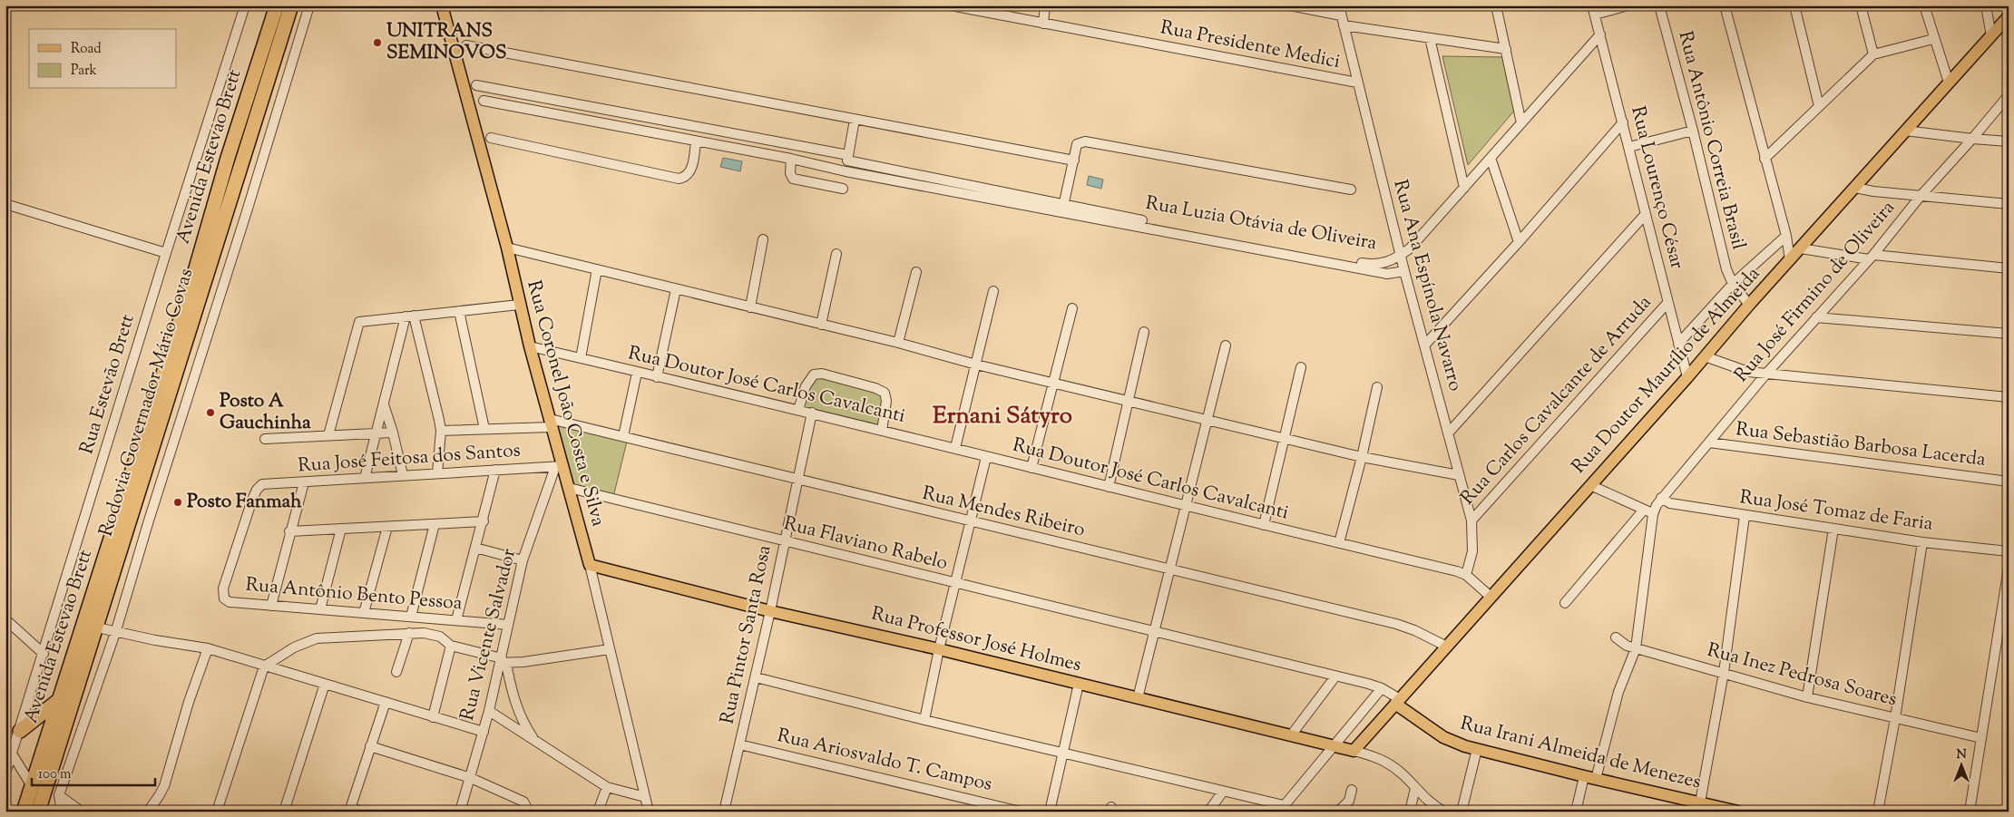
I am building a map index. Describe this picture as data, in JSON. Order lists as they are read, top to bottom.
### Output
{
  "streets": {
    "highway": ["Avenida Estevāo Brett", "Rodovia Governador Mário Covas"],
    "main road": [
      "Rua Doutor Maurílio de Almeida",
      "Rua Coronel João Costa e Silva",
      "Rua Professor José Holmes",
      "Rua Irani Almeida de Menezes"
    ],
    "street": [
      "Rua Presidente Medici",
      "Rua Antônio Correia Brasil",
      "Rua Lourenço César",
      "Rua Luzia Otávia de Oliveira",
      "Rua Ana Espínola Navarro",
      "Rua José Firmino de Oliveira",
      "Rua Estevão Brett",
      "Rua Doutor José Carlos Cavalcanti",
      "Rua Carlos Cavalcante de Arruda",
      "Rua Sebastião Barbosa Lacerda",
      "Rua José Feitosa dos Santos",
      "Rua José Tomaz de Faria",
      "Rua Mendes Ribeiro",
      "Rua Flaviano Rabelo",
      "Rua Antônio Bento Pessoa",
      "Rua Vicente Salvador",
      "Rua Pintor Santa Rosa",
      "Rua Inez Pedrosa Soares",
      "Rua Ariosvaldo T. Campos"
    ]
  },
  "crossings": [
    ["Rua Presidente Medici", "Rua Ana Espínola Navarro"],
    ["Rua Antônio Correia Brasil", "Rua Doutor Maurílio de Almeida"],
    ["Rua Lourenço César", "Rua Luzia Otávia de Oliveira"],
    ["Rua Lourenço César", "Rua Doutor Maurílio de Almeida"],
    ["Rua Lourenço César", "Rua Carlos Cavalcante de Arruda"],
    ["Rua Luzia Otávia de Oliveira", "Rua Ana Espínola Navarro"],
    ["Rua Ana Espínola Navarro", "Rua Doutor José Carlos Cavalcanti"],
    ["Rua Ana Espínola Navarro", "Rua Carlos Cavalcante de Arruda"],
    ["Rua José Firmino de Oliveira", "Rua Sebastião Barbosa Lacerda"],
    ["Rua José Firmino de Oliveira", "Rua José Tomaz de Faria"],
    ["Rua José Firmino de Oliveira", "Rua Inez Pedrosa Soares"],
    ["Rua José Firmino de Oliveira", "Rua Irani Almeida de Menezes"],
    ["Rua Doutor Maurílio de Almeida", "Rua Doutor José Carlos Cavalcanti"],
    ["Rua Doutor Maurílio de Almeida", "Rua Mendes Ribeiro"],
    ["Rua Doutor Maurílio de Almeida", "Rua Flaviano Rabelo"],
    ["Rua Doutor Maurílio de Almeida", "Rua Professor José Holmes"],
    ["Rua Doutor Maurílio de Almeida", "Rua Irani Almeida de Menezes"],
    ["Rua Doutor José Carlos Cavalcanti", "Rua Coronel João Costa e Silva"],
    ["Rua Doutor José Carlos Cavalcanti", "Rua Pintor Santa Rosa"],
    ["Rua Coronel João Costa e Silva", "Rua José Feitosa dos Santos"],
    ["Rua Coronel João Costa e Silva", "Rua Mendes Ribeiro"],
    ["Rua Coronel João Costa e Silva", "Rua Flaviano Rabelo"],
    ["Rua Coronel João Costa e Silva", "Rua Vicente Salvador"],
    ["Rua Coronel João Costa e Silva", "Rua Professor José Holmes"],
    ["Rua José Feitosa dos Santos", "Rua Antônio Bento Pessoa"],
    ["Rua José Feitosa dos Santos", "Rua Vicente Salvador"],
    ["Rua Mendes Ribeiro", "Rua Pintor Santa Rosa"],
    ["Rua Flaviano Rabelo", "Rua Pintor Santa Rosa"],
    ["Rua Flaviano Rabelo", "Rua Irani Almeida de Menezes"],
    ["Rua Antônio Bento Pessoa", "Rua Vicente Salvador"],
    ["Rua Pintor Santa Rosa", "Rua Professor José Holmes"],
    ["Rua Pintor Santa Rosa", "Rua Ariosvaldo T. Campos"]
  ],
  "districts": ["Ernani Sátyro"],
  "places": ["UNITRANS SEMINOVOS", "Posto A Gauchinha", "Posto Fanmah"],
  "legend": ["Road", "Park"],
  "scale_bar": "100 m",
  "north": "top"
}
